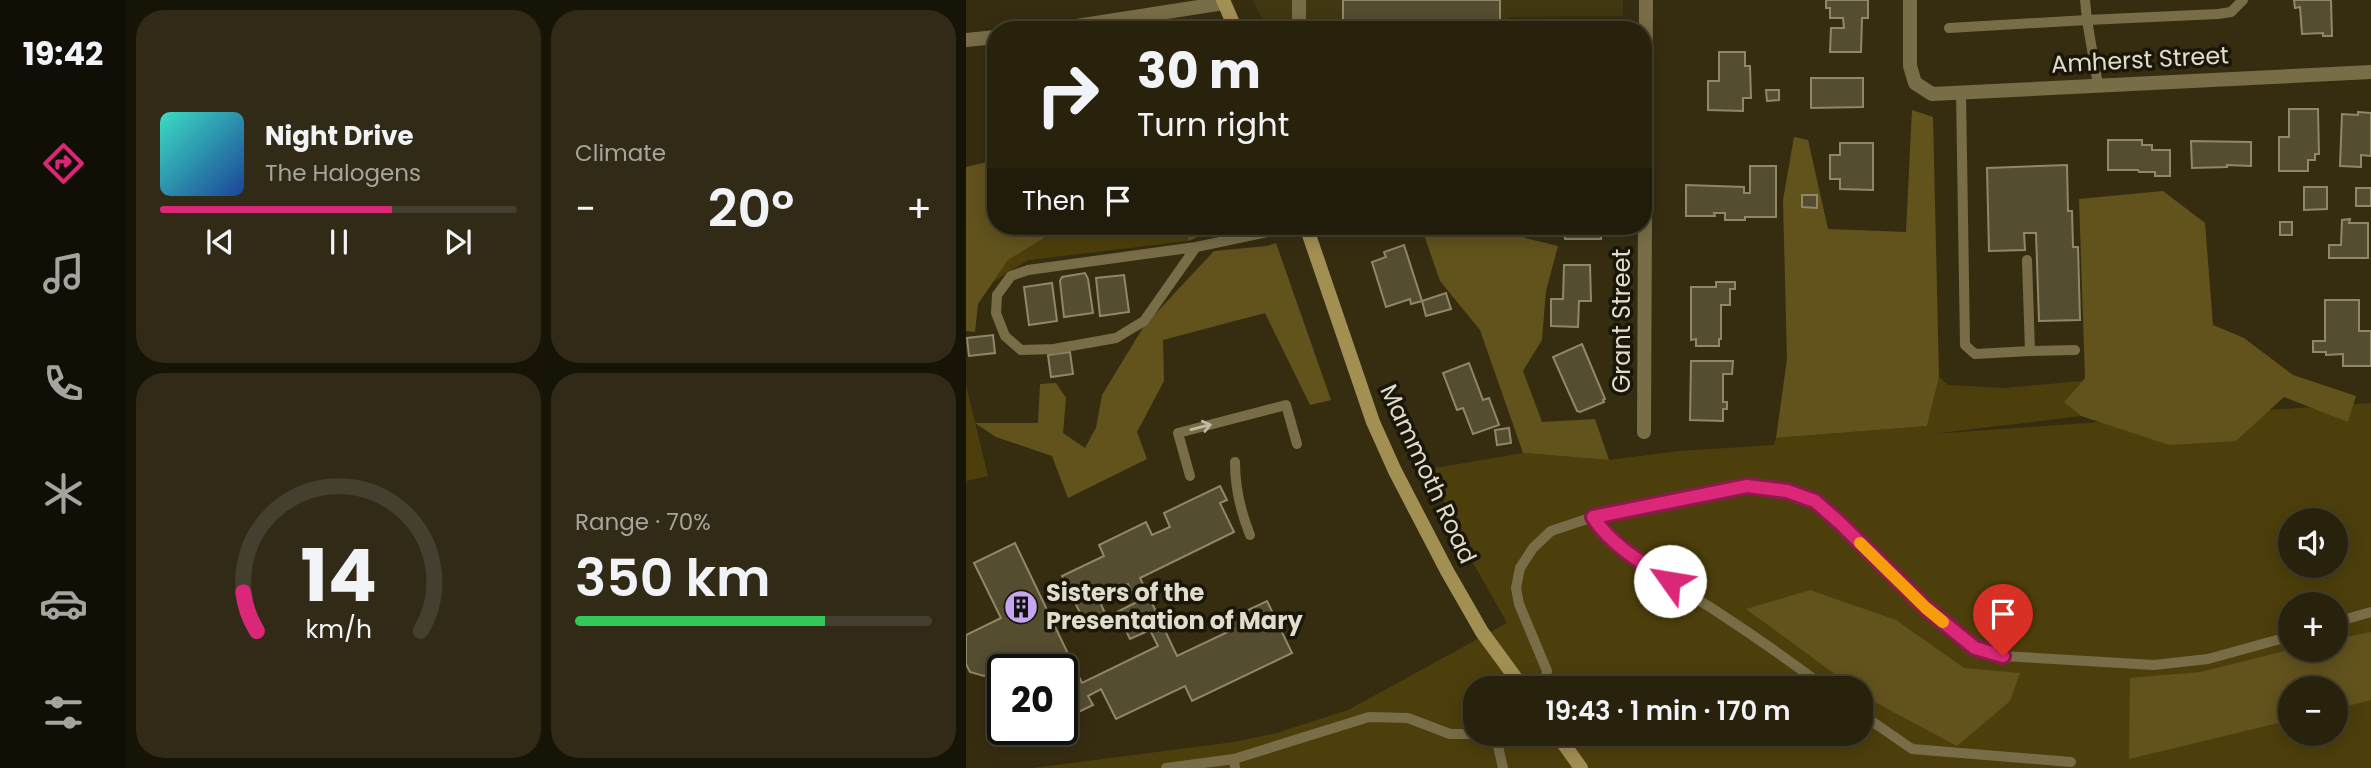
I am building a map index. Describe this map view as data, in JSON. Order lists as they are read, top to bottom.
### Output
{
  "streets": {
    "main road": ["Mammoth Road"],
    "street": ["Amherst Street", "Grant Street"]
  },
  "places": {
    "building": ["Sisters of the Presentation of Mary"]
  },
  "page": {
    "tabs": "19:42",
    "tile": [
      "Climate",
      ["Range · 70%", "350 km"]
    ],
    "turn": ["30 m", "Turn right"],
    "song": ["Night Drive", "The Halogens"],
    "then": "Then",
    "heat": ["−", "20°", "+"],
    "map_buttons": ["+", "−"],
    "limit": "20",
    "trip": "19:43 · 1 min · 170 m",
    "gauge": ["14", "km/h"]
  }
}
